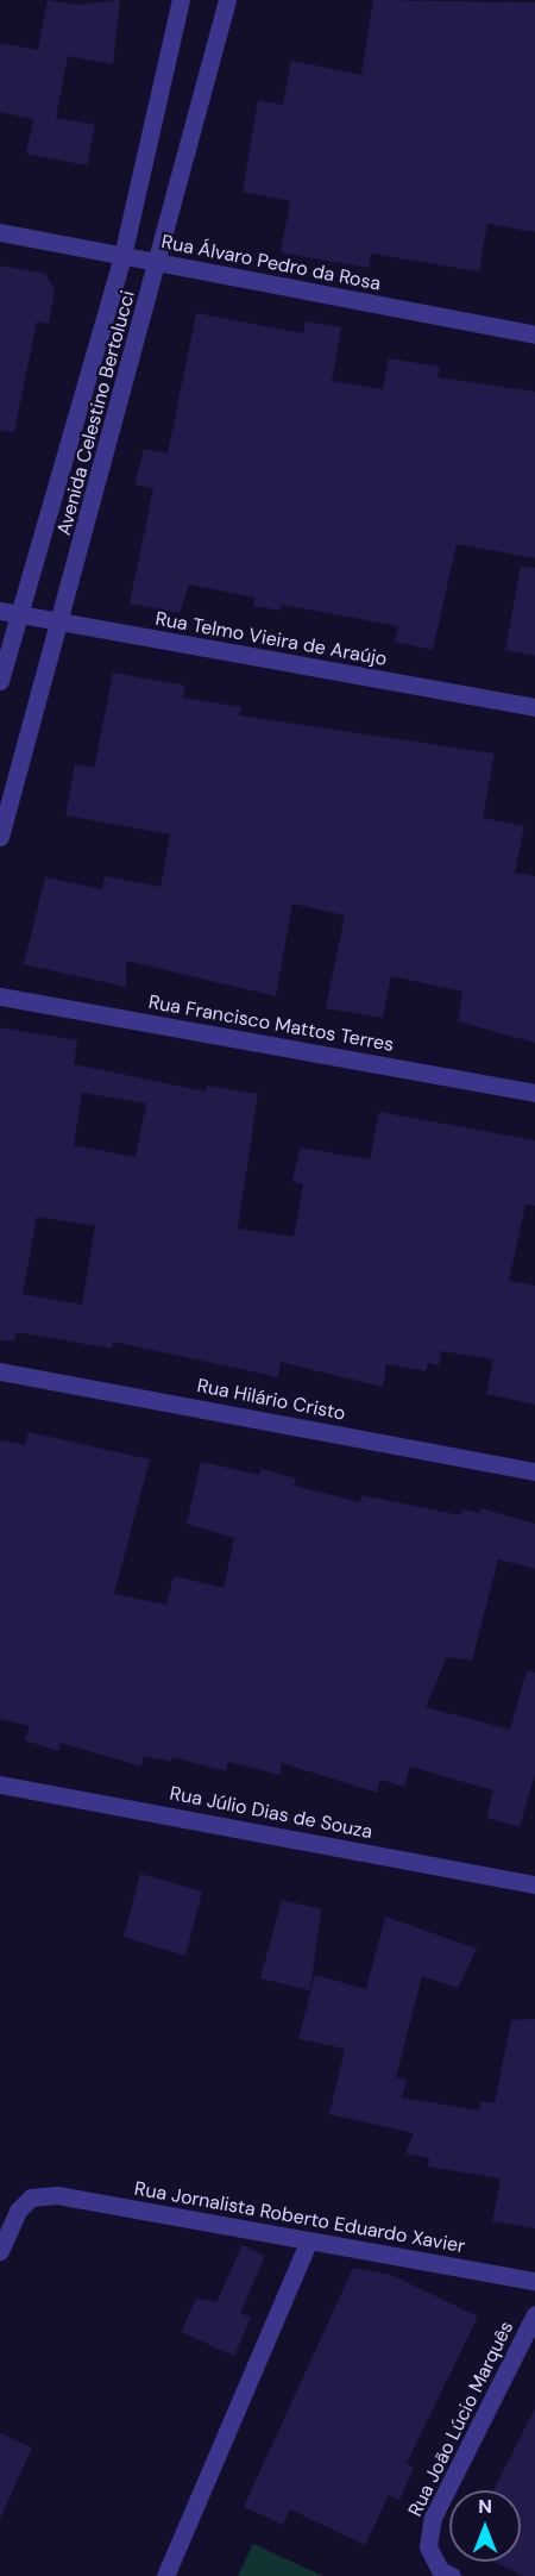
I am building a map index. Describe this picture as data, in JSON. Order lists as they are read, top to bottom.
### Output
{
  "streets": {
    "street": [
      "Rua Álvaro Pedro da Rosa",
      "Avenida Celestino Bertolucci",
      "Rua Telmo Vieira de Araújo",
      "Rua Francisco Mattos Terres",
      "Rua Hilário Cristo",
      "Rua Júlio Dias de Souza",
      "Rua Jornalista Roberto Eduardo Xavier",
      "Rua João Lúcio Marquês"
    ]
  },
  "crossings": [
    ["Rua Álvaro Pedro da Rosa", "Avenida Celestino Bertolucci"],
    ["Avenida Celestino Bertolucci", "Rua Telmo Vieira de Araújo"]
  ],
  "north": "top"
}
